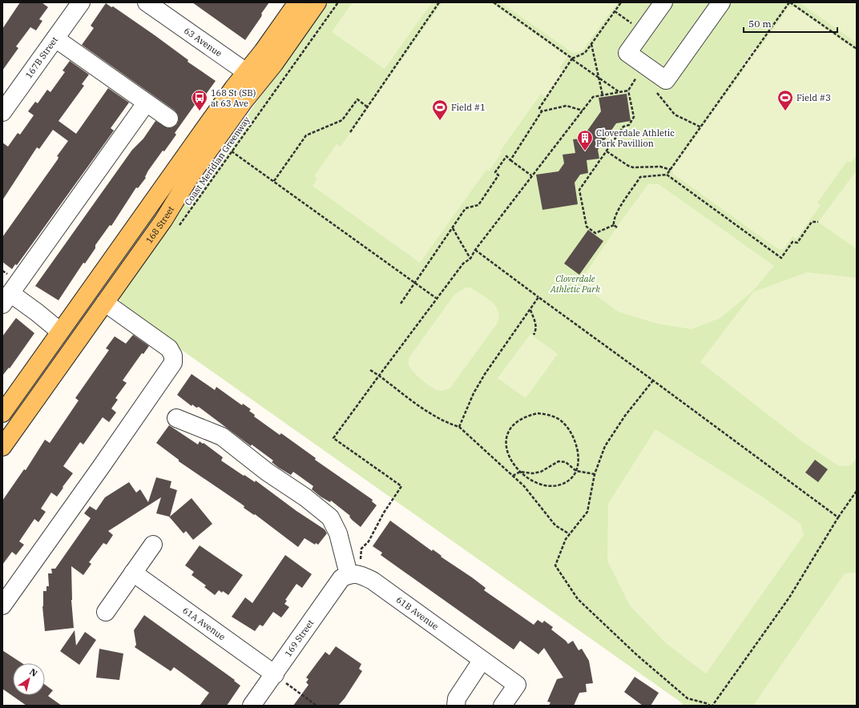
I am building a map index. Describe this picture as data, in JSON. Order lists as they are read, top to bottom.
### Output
{
  "streets": {
    "main road": ["168 Street"],
    "street": [
      "63 Avenue",
      "167B Street",
      "61B Avenue",
      "61A Avenue",
      "169 Street"
    ],
    "path": ["Coast Meridian Greenway"]
  },
  "crossings": [
    ["63 Avenue", "168 Street"],
    ["61B Avenue", "169 Street"],
    ["61A Avenue", "169 Street"]
  ],
  "parks": ["Cloverdale Athletic Park"],
  "places": {
    "bus stop": ["168 St (SB) at 63 Ave"],
    "sports": ["Field #3", "Field #1"],
    "building": ["Cloverdale Athletic Park Pavillion"]
  },
  "scale_bar": "50 m",
  "north": "top right"
}
